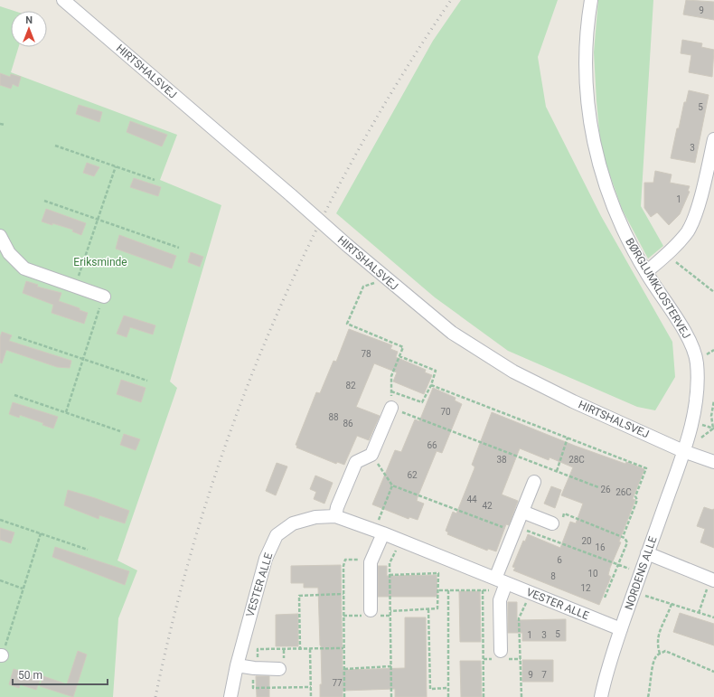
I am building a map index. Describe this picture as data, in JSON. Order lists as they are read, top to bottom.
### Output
{
  "streets": {
    "street": [
      "HIRTSHALSVEJ",
      "BØRGLUMKLOSTERVEJ",
      "NORDENS ALLE",
      "VESTER ALLE"
    ]
  },
  "crossings": [
    ["HIRTSHALSVEJ", "BØRGLUMKLOSTERVEJ"],
    ["HIRTSHALSVEJ", "NORDENS ALLE"],
    ["BØRGLUMKLOSTERVEJ", "NORDENS ALLE"],
    ["NORDENS ALLE", "VESTER ALLE"]
  ],
  "parks": ["Eriksminde"],
  "house_numbers": [
    "9",
    "5",
    "3",
    "1",
    "78",
    "82",
    "70",
    "88",
    "86",
    "66",
    "38",
    "28C",
    "62",
    "26",
    "26C",
    "44",
    "42",
    "20",
    "16",
    "6",
    "10",
    "8",
    "12",
    "5",
    "1",
    "3",
    "9",
    "7",
    "77"
  ],
  "scale_bar": "50 m",
  "north": "top"
}
